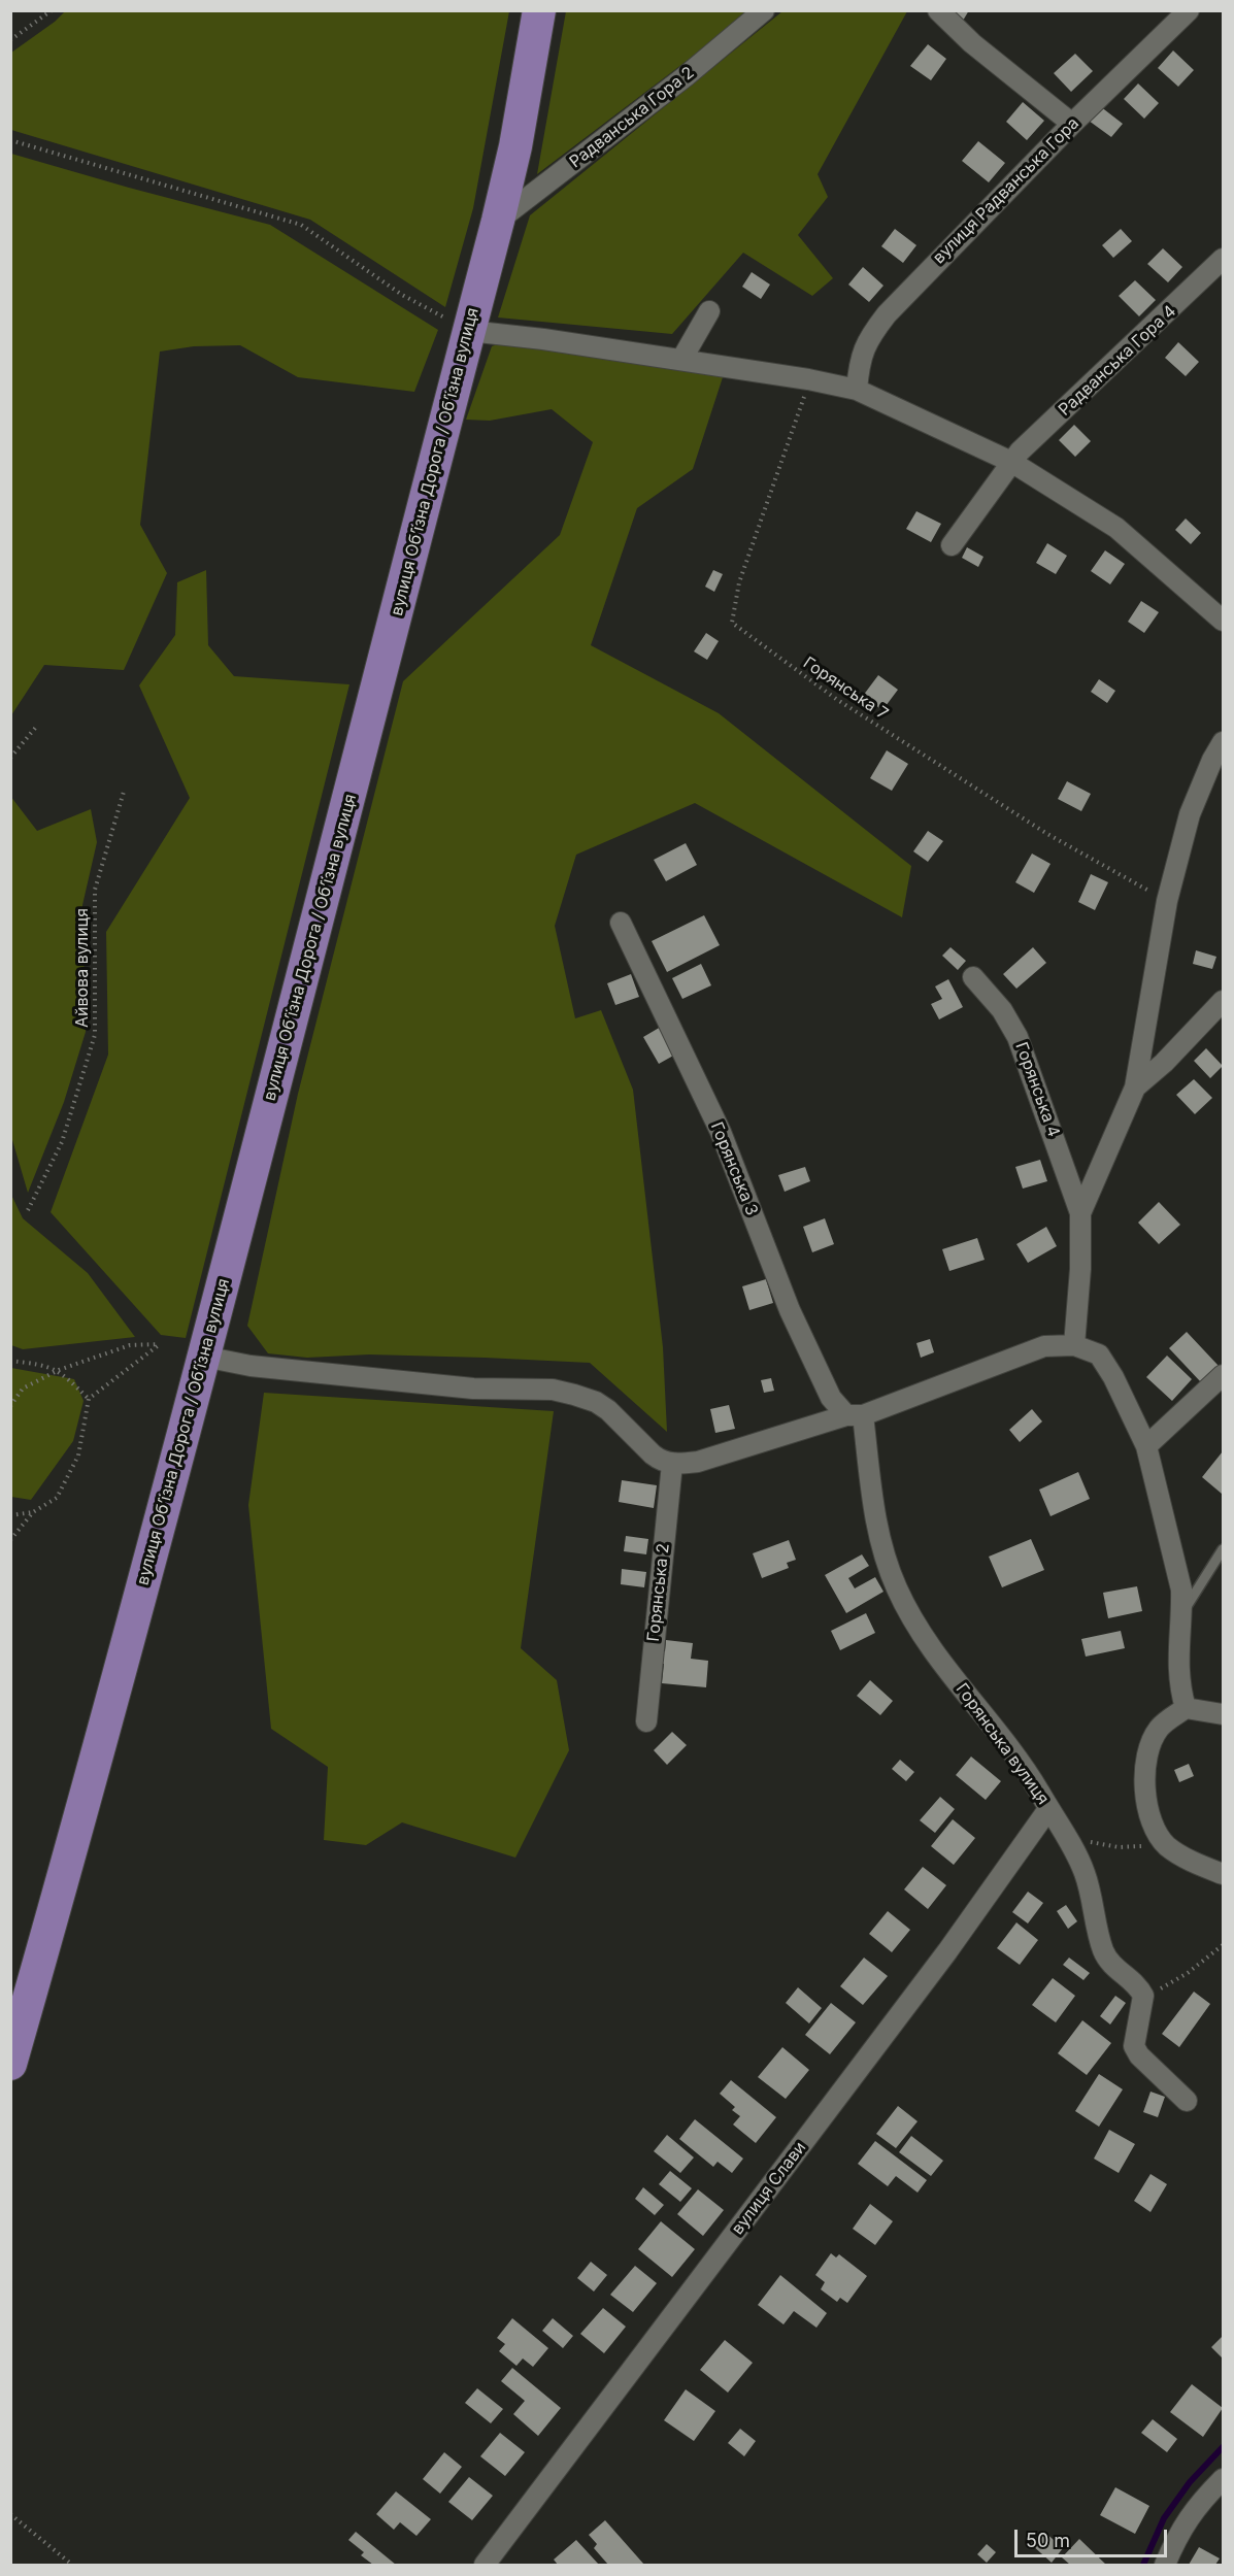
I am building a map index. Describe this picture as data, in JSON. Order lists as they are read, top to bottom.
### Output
{
  "streets": {
    "highway": ["вулиця Обʼїзна Дорога / Обʼїзна вулиця"],
    "street": [
      "Радванська Гора 2",
      "вулиця Радванська Гора",
      "Радванська Гора 4",
      "Горянська 4",
      "Горянська 3",
      "Горянська 2",
      "Горянська вулиця",
      "вулиця Слави"
    ],
    "path": ["Горянська 7", "Айвова вулиця"]
  },
  "crossings": [
    ["Радванська Гора 2", "вулиця Обʼїзна Дорога / Обʼїзна вулиця"],
    ["Горянська 3", "Горянська вулиця"],
    ["Горянська вулиця", "вулиця Слави"]
  ],
  "scale_bar": "50 m"
}
